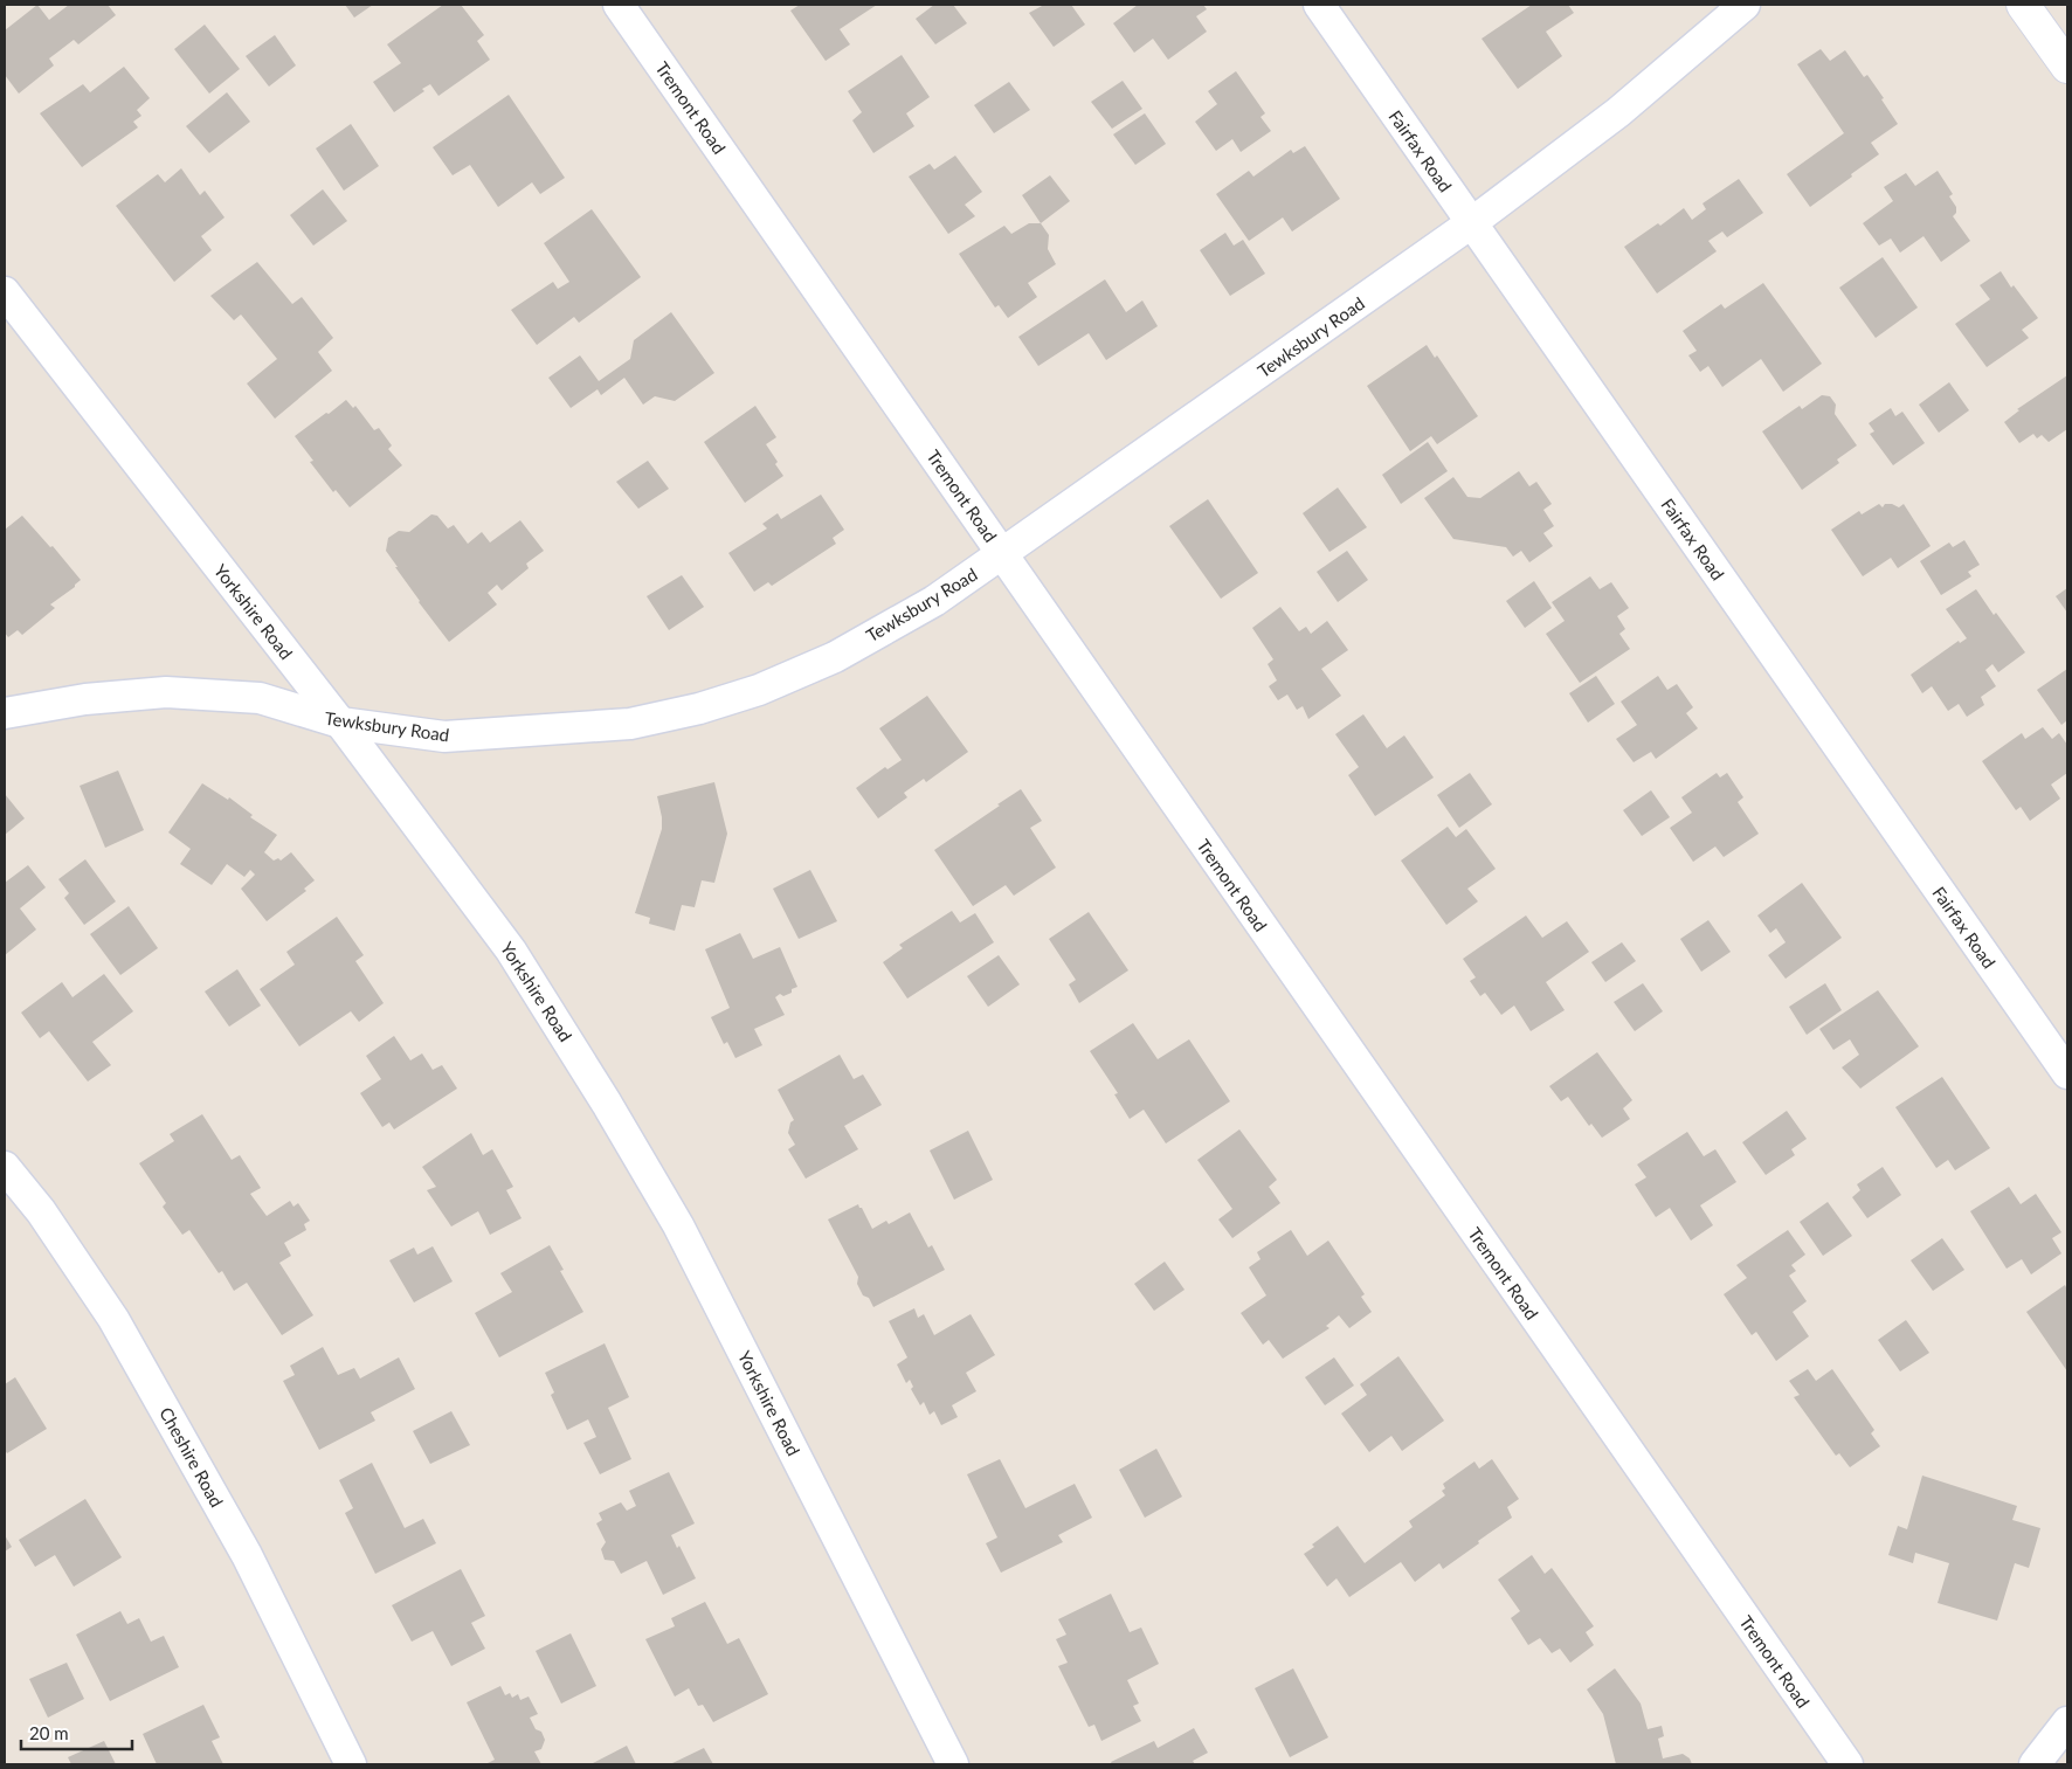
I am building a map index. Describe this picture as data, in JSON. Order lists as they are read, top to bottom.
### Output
{
  "streets": {
    "street": [
      "Tremont Road",
      "Fairfax Road",
      "Tewksbury Road",
      "Yorkshire Road",
      "Cheshire Road"
    ]
  },
  "crossings": [
    ["Tremont Road", "Tewksbury Road"],
    ["Fairfax Road", "Tewksbury Road"],
    ["Tewksbury Road", "Yorkshire Road"]
  ],
  "scale_bar": "20 m"
}
